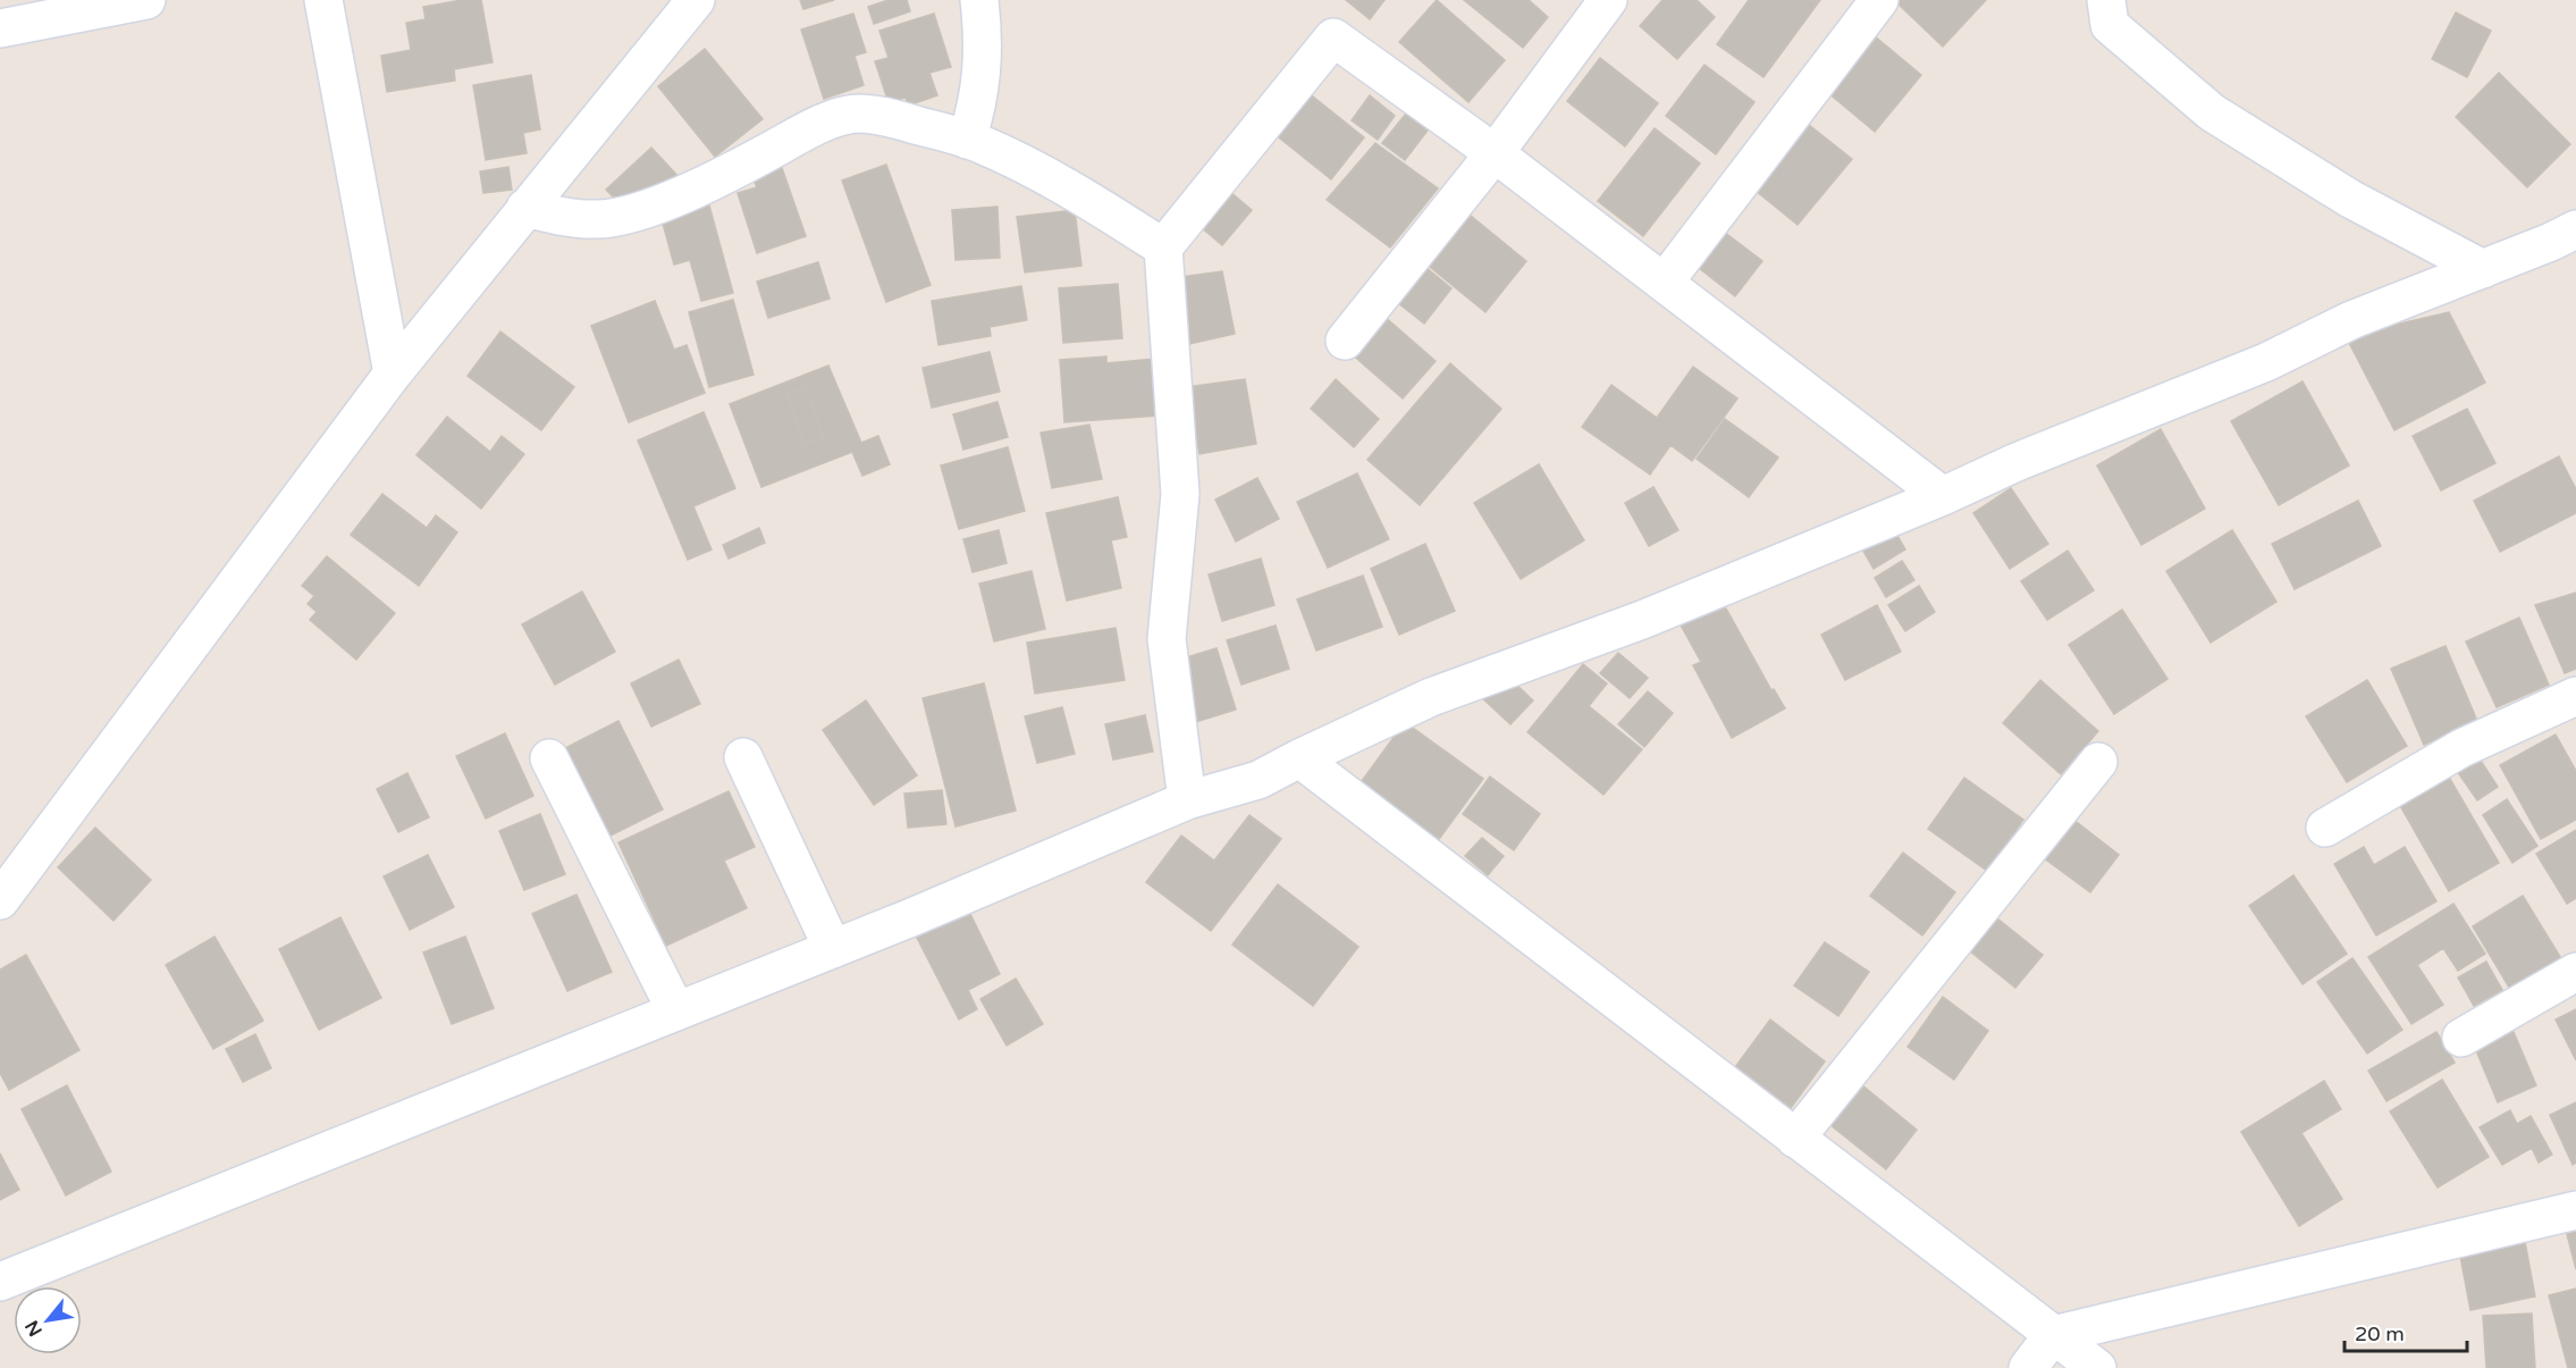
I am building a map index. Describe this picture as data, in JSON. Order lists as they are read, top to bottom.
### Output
{
  "scale_bar": "20 m",
  "north": "bottom left"
}
